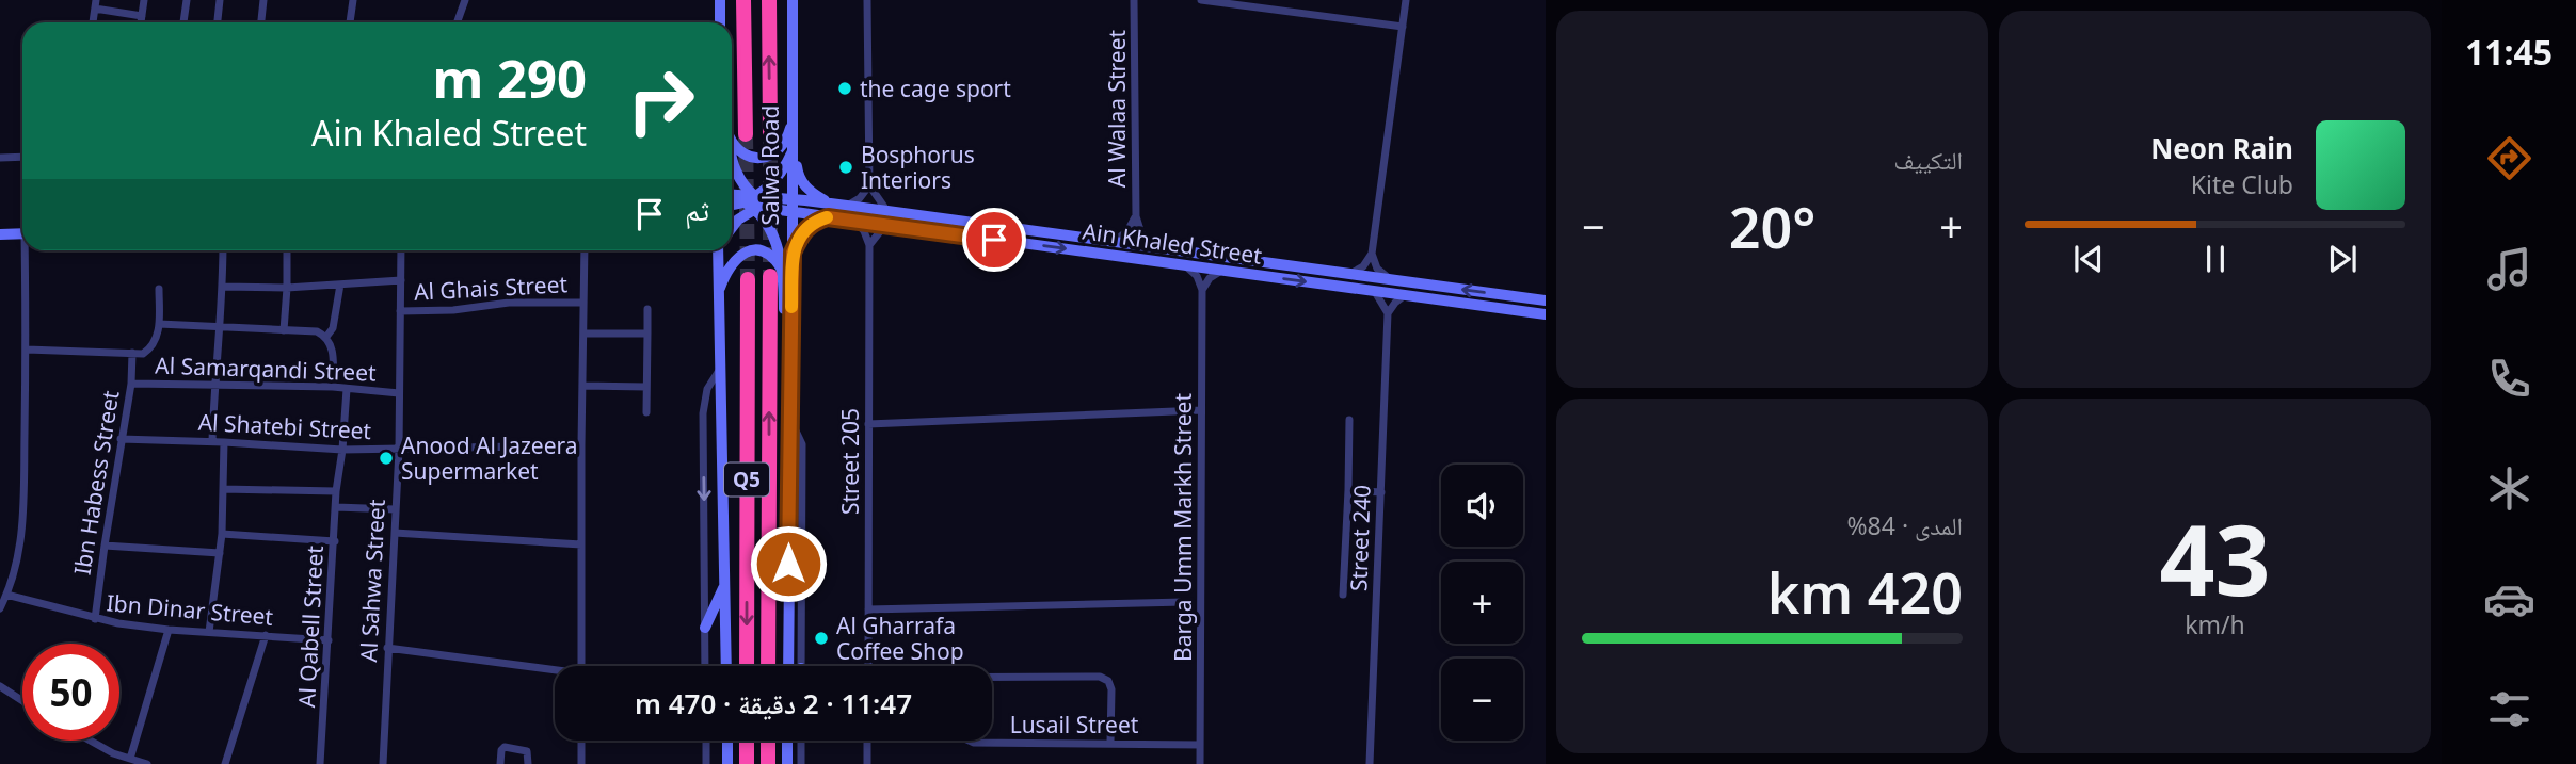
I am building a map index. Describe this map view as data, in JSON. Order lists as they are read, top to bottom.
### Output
{
  "streets": {
    "highway": ["Salwa Road", "Q5"],
    "main road": ["Ain Khaled Street"],
    "street": [
      "Al Walaa Street",
      "Al Ghais Street",
      "Al Samarqandi Street",
      "Al Shatebi Street",
      "Street 205",
      "Ibn Habess Street",
      "Barga Umm Markh Street",
      "Street 240",
      "Al Sahwa Street",
      "Ibn Dinar Street",
      "Al Qabell Street",
      "Lusail Street"
    ]
  },
  "crossings": [
    ["Al Walaa Street", "Ain Khaled Street"],
    ["Salwa Road", "Ain Khaled Street"],
    ["Al Ghais Street", "Al Sahwa Street"],
    ["Al Samarqandi Street", "Ibn Habess Street"],
    ["Al Samarqandi Street", "Al Sahwa Street"],
    ["Al Samarqandi Street", "Al Qabell Street"],
    ["Al Shatebi Street", "Ibn Habess Street"],
    ["Al Shatebi Street", "Al Sahwa Street"],
    ["Al Shatebi Street", "Al Qabell Street"],
    ["Ibn Habess Street", "Ibn Dinar Street"],
    ["Barga Umm Markh Street", "Lusail Street"],
    ["Ibn Dinar Street", "Al Qabell Street"]
  ],
  "places": [
    "the cage sport",
    "Bosphorus Interiors",
    "Anood Al Jazeera Supermarket",
    "Al Gharrafa Coffee Shop"
  ],
  "page": {
    "tabs": "11:45",
    "tile": [
      "التكييف",
      ["43", "km/h"],
      ["المدى · 84%", "420 km"]
    ],
    "turn": ["290 m", "Ain Khaled Street"],
    "song": ["Neon Rain", "Kite Club"],
    "then": "ثم",
    "heat": ["−", "20°", "+"],
    "map_buttons": ["+", "−"],
    "limit": "50",
    "trip": "11:47 · 2 دقيقة · 470 m"
  }
}
